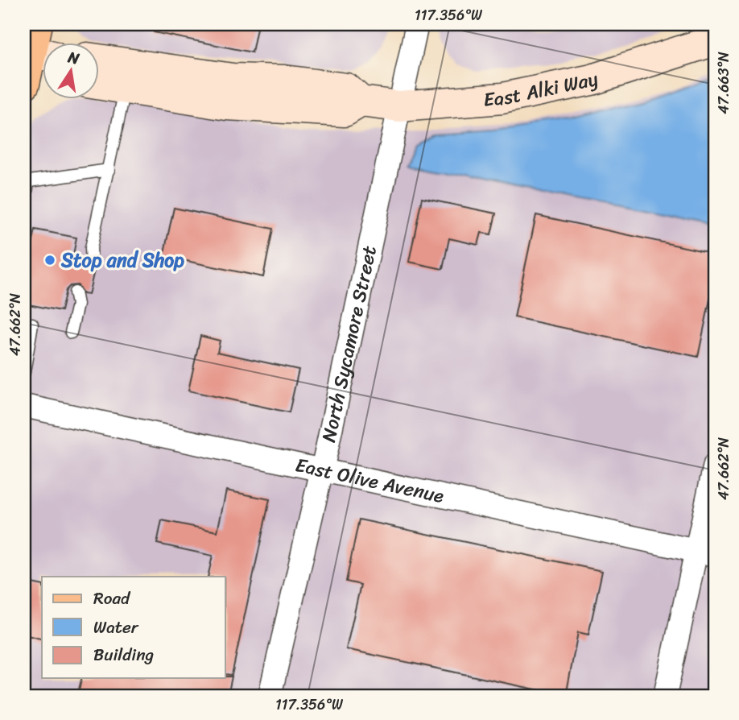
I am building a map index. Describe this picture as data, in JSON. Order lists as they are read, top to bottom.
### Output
{
  "streets": {
    "main road": ["East Alki Way"],
    "street": ["North Sycamore Street", "East Olive Avenue"]
  },
  "crossings": [
    ["East Alki Way", "North Sycamore Street"],
    ["North Sycamore Street", "East Olive Avenue"]
  ],
  "places": ["Stop and Shop"],
  "legend": ["Road", "Water", "Building"],
  "north": "top",
  "coordinates": ["117.356°W", "47.663°N", "47.662°N"]
}
